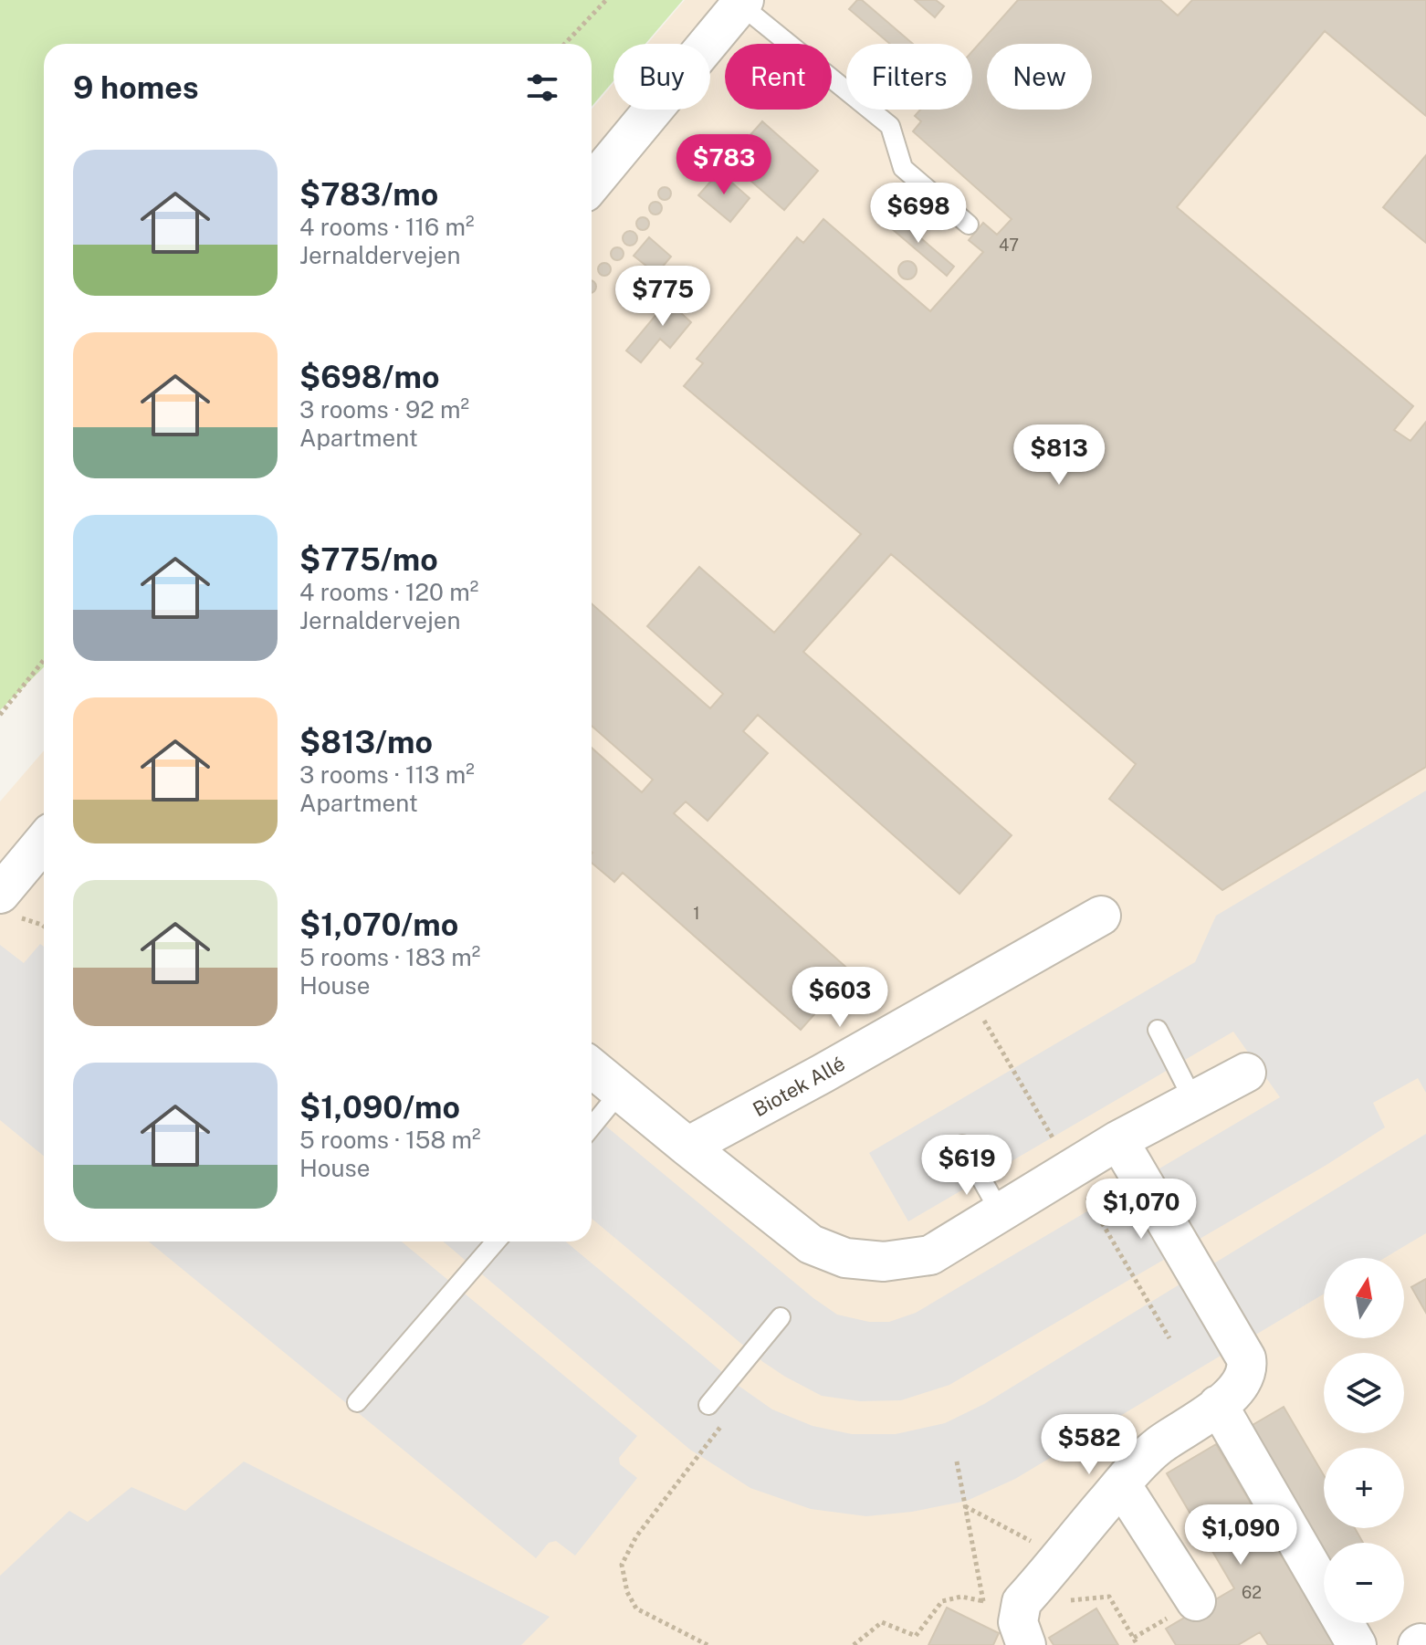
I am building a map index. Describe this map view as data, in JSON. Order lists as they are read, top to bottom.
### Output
{
  "streets": {
    "street": ["Biotek Allé"]
  },
  "house_numbers": ["47", "1", "62"],
  "north": "top",
  "page": {
    "chip": [
      "Buy",
      "Rent",
      "Filters",
      "New"
    ],
    "heading": "9 homes",
    "list": [
      {
        "name": "$783/mo",
        "note": "4 rooms · 116 m² · Jernaldervejen"
      },
      {
        "name": "$698/mo",
        "note": "3 rooms · 92 m² · Apartment"
      },
      {
        "name": "$775/mo",
        "note": "4 rooms · 120 m² · Jernaldervejen"
      },
      {
        "name": "$813/mo",
        "note": "3 rooms · 113 m² · Apartment"
      },
      {
        "name": "$1,070/mo",
        "note": "5 rooms · 183 m² · House"
      },
      {
        "name": "$1,090/mo",
        "note": "5 rooms · 158 m² · House"
      }
    ],
    "price": [
      "$783",
      "$698",
      "$775",
      "$813",
      "$603",
      "$619",
      "$1,070",
      "$582",
      "$1,090"
    ],
    "map_buttons": ["+", "−"]
  }
}
